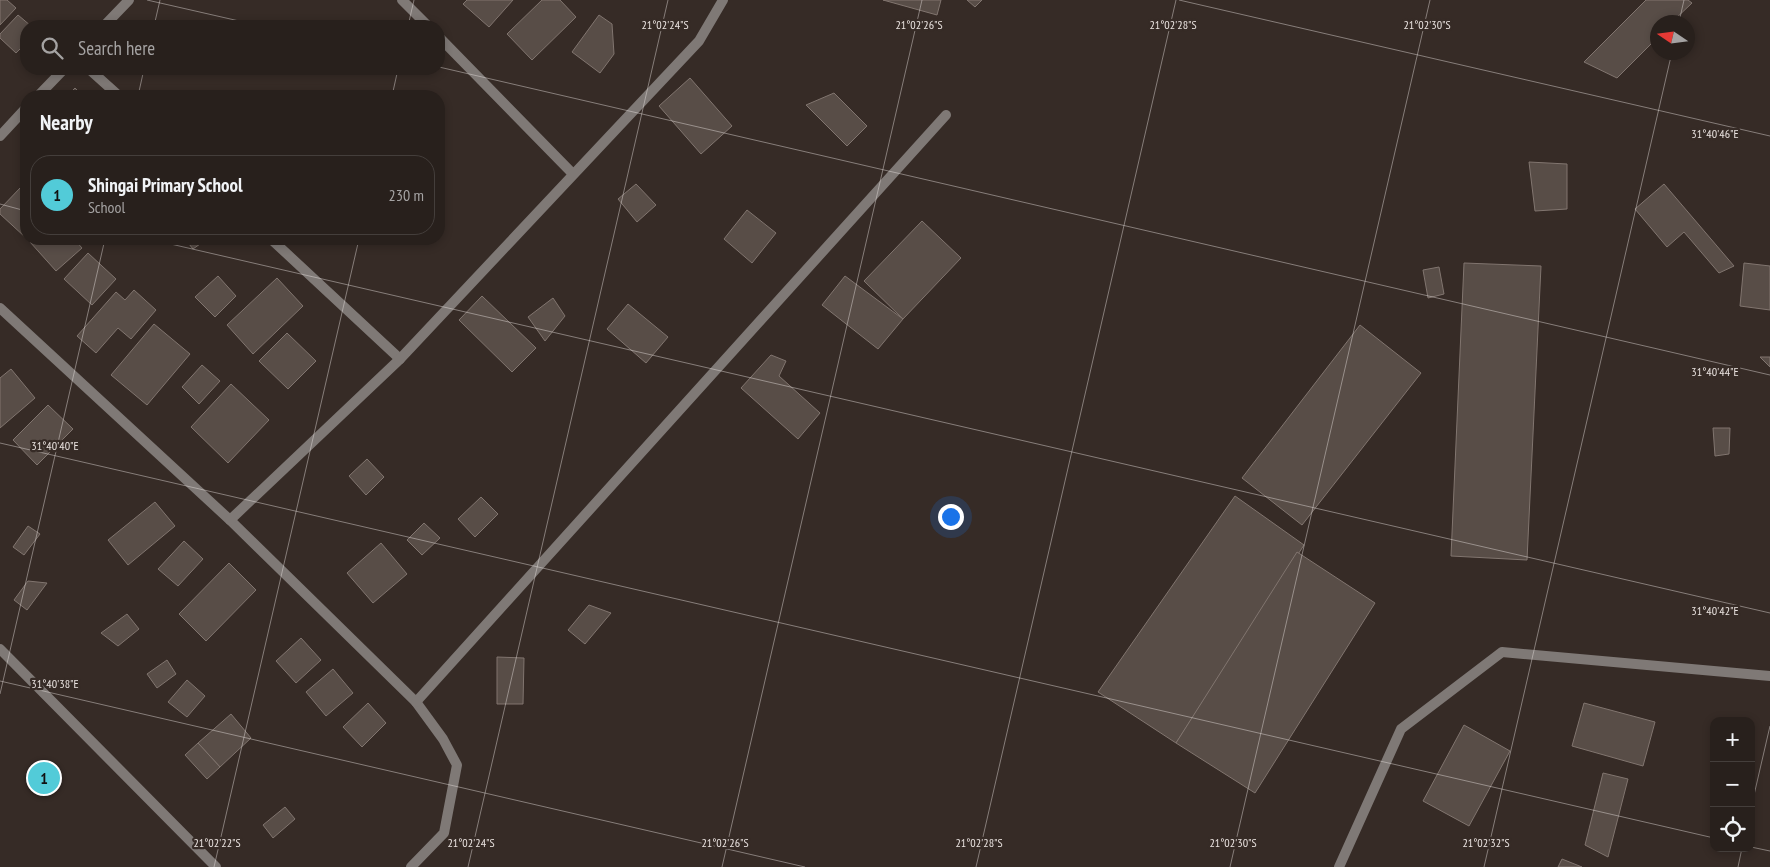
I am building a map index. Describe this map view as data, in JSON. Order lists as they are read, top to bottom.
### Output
{
  "north": "left",
  "page": {
    "search": "Search here",
    "heading": "Nearby",
    "list": [
      {
        "mark": "1",
        "name": "Shingai Primary School",
        "note": "School",
        "value": "230 m"
      }
    ],
    "map_buttons": ["+", "−"],
    "pins": "1"
  },
  "coordinates": [
    "21°02'24\"S",
    "21°02'26\"S",
    "21°02'28\"S",
    "21°02'30\"S",
    "31°40'46\"E",
    "31°40'44\"E",
    "31°40'40\"E",
    "31°40'42\"E",
    "31°40'38\"E",
    "21°02'22\"S",
    "21°02'32\"S"
  ]
}
